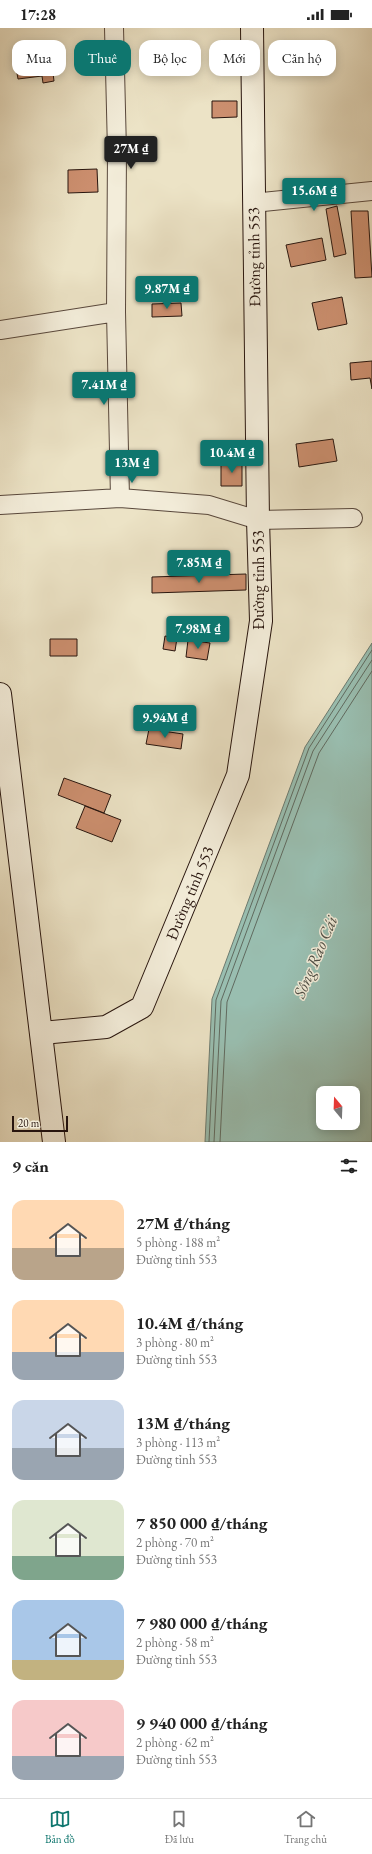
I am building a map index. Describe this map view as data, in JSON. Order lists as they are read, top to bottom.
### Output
{
  "streets": {
    "street": ["Đường tỉnh 553"]
  },
  "water": ["Sông Rào Cái"],
  "scale_bar": "20 m",
  "north": "top",
  "page": {
    "status": "17:28",
    "chip": [
      "Mua",
      "Thuê",
      "Bộ lọc",
      "Mới",
      "Căn hộ"
    ],
    "price": [
      "27M ₫",
      "15.6M ₫",
      "9.87M ₫",
      "7.41M ₫",
      "10.4M ₫",
      "13M ₫",
      "7.85M ₫",
      "7.98M ₫",
      "9.94M ₫"
    ],
    "scale": "20 m",
    "heading": "9 căn",
    "list": [
      {
        "name": "27M ₫/tháng",
        "note": "5 phòng · 188 m² · Đường tỉnh 553"
      },
      {
        "name": "10.4M ₫/tháng",
        "note": "3 phòng · 80 m² · Đường tỉnh 553"
      },
      {
        "name": "13M ₫/tháng",
        "note": "3 phòng · 113 m² · Đường tỉnh 553"
      },
      {
        "name": "7 850 000 ₫/tháng",
        "note": "2 phòng · 70 m² · Đường tỉnh 553"
      },
      {
        "name": "7 980 000 ₫/tháng",
        "note": "2 phòng · 58 m² · Đường tỉnh 553"
      },
      {
        "name": "9 940 000 ₫/tháng",
        "note": "2 phòng · 62 m² · Đường tỉnh 553"
      }
    ],
    "tabs": ["Bản đồ", "Đã lưu", "Trang chủ"]
  }
}
